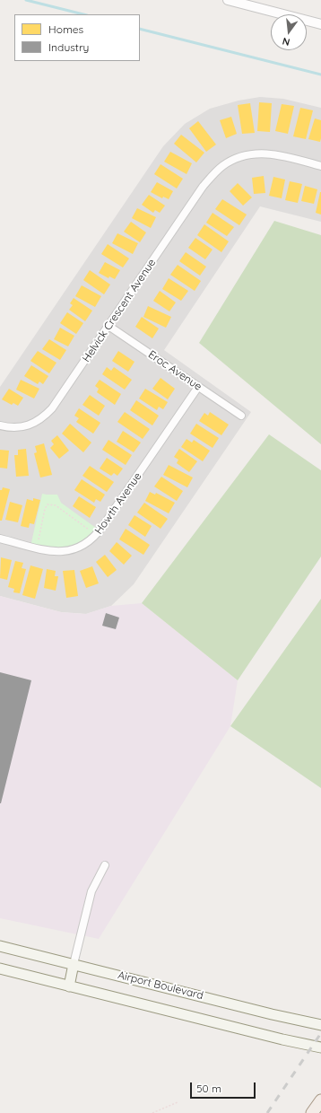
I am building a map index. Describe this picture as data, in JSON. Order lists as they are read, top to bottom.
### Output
{
  "streets": {
    "main road": ["Airport Boulevard"],
    "street": ["Helvick Crescent Avenue", "Eroc Avenue", "Howth Avenue"]
  },
  "crossings": [
    ["Helvick Crescent Avenue", "Eroc Avenue"],
    ["Eroc Avenue", "Howth Avenue"]
  ],
  "legend": ["Homes", "Industry"],
  "scale_bar": "50 m",
  "north": "bottom"
}
